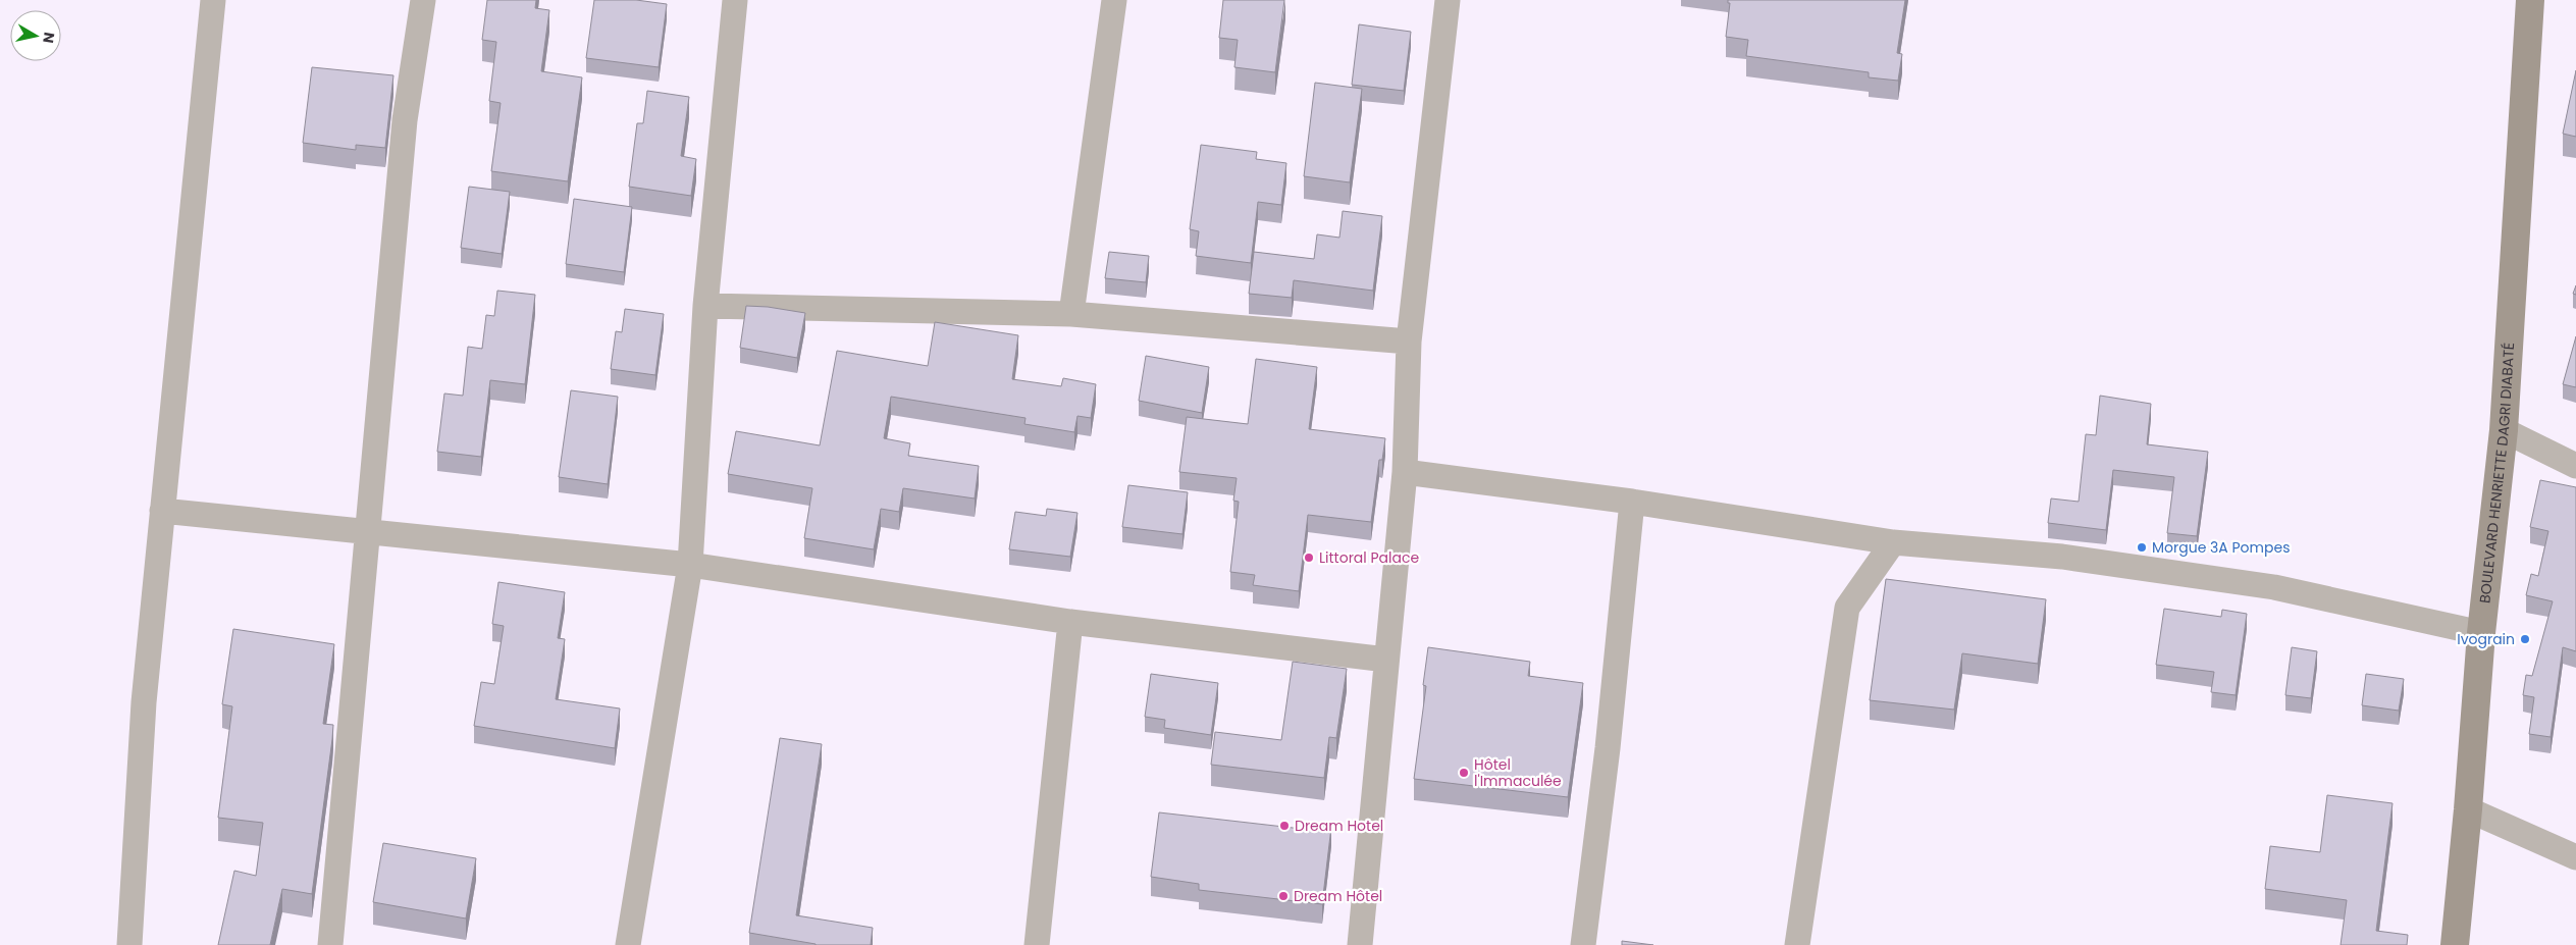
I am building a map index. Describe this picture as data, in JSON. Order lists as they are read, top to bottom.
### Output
{
  "streets": {
    "main road": ["BOULEVARD HENRIETTE DAGRI DIABATÉ"]
  },
  "places": [
    "Morgue 3A Pompes",
    "Littoral Palace",
    "Ivograin",
    "Hôtel l'Immaculée",
    "Dream Hotel",
    "Dream Hôtel"
  ],
  "north": "right"
}
